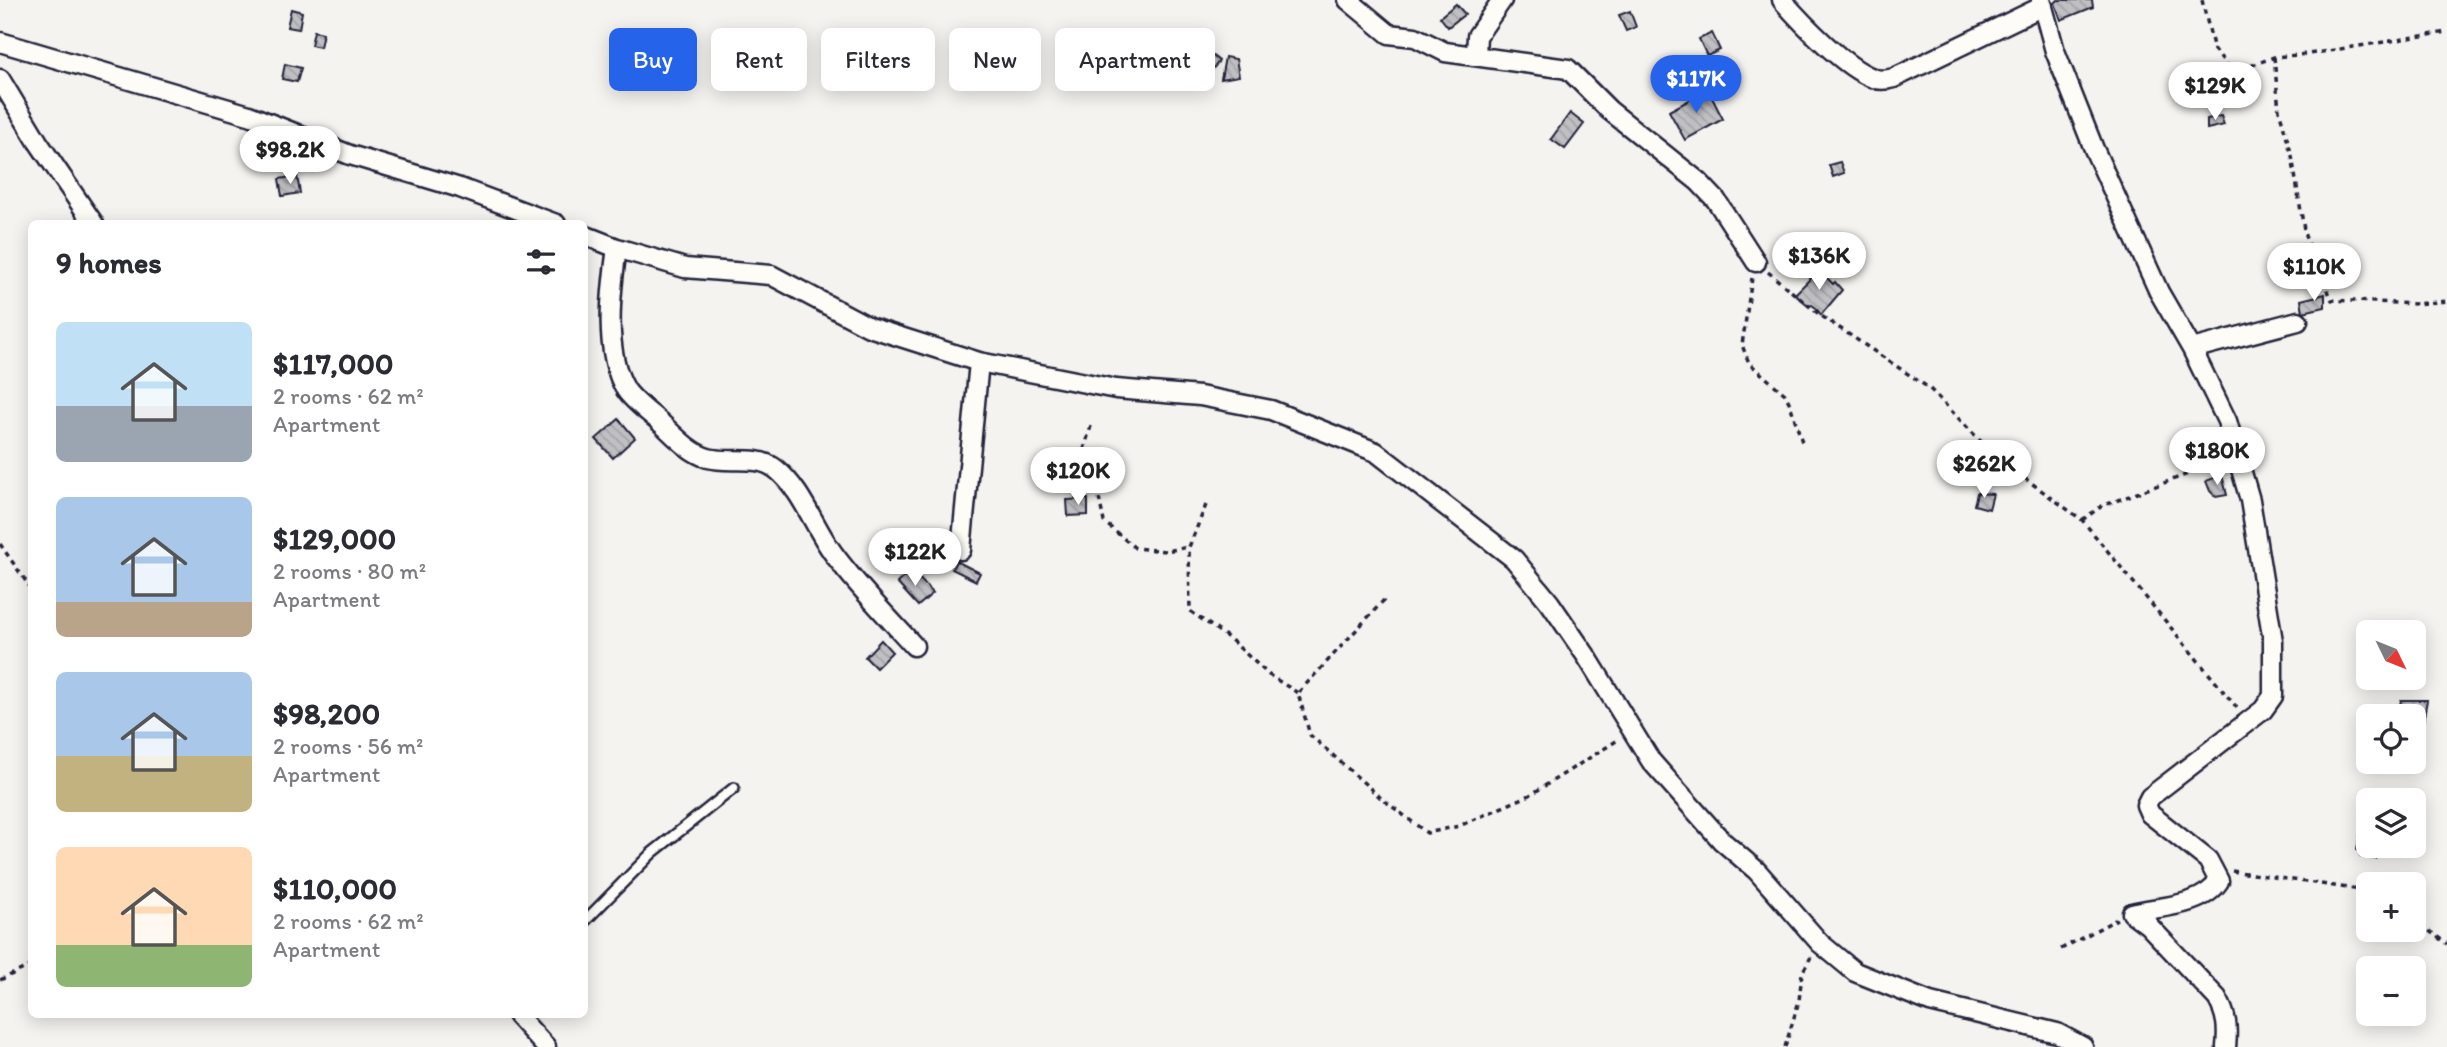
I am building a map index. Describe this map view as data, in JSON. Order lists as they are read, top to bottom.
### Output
{
  "north": "bottom right",
  "page": {
    "chip": [
      "Buy",
      "Rent",
      "Filters",
      "New",
      "Apartment"
    ],
    "price": [
      "$117K",
      "$129K",
      "$98.2K",
      "$136K",
      "$110K",
      "$180K",
      "$262K",
      "$120K",
      "$122K"
    ],
    "heading": "9 homes",
    "list": [
      {
        "name": "$117,000",
        "note": "2 rooms · 62 m² · Apartment"
      },
      {
        "name": "$129,000",
        "note": "2 rooms · 80 m² · Apartment"
      },
      {
        "name": "$98,200",
        "note": "2 rooms · 56 m² · Apartment"
      },
      {
        "name": "$110,000",
        "note": "2 rooms · 62 m² · Apartment"
      }
    ],
    "map_buttons": ["+", "−"]
  }
}
